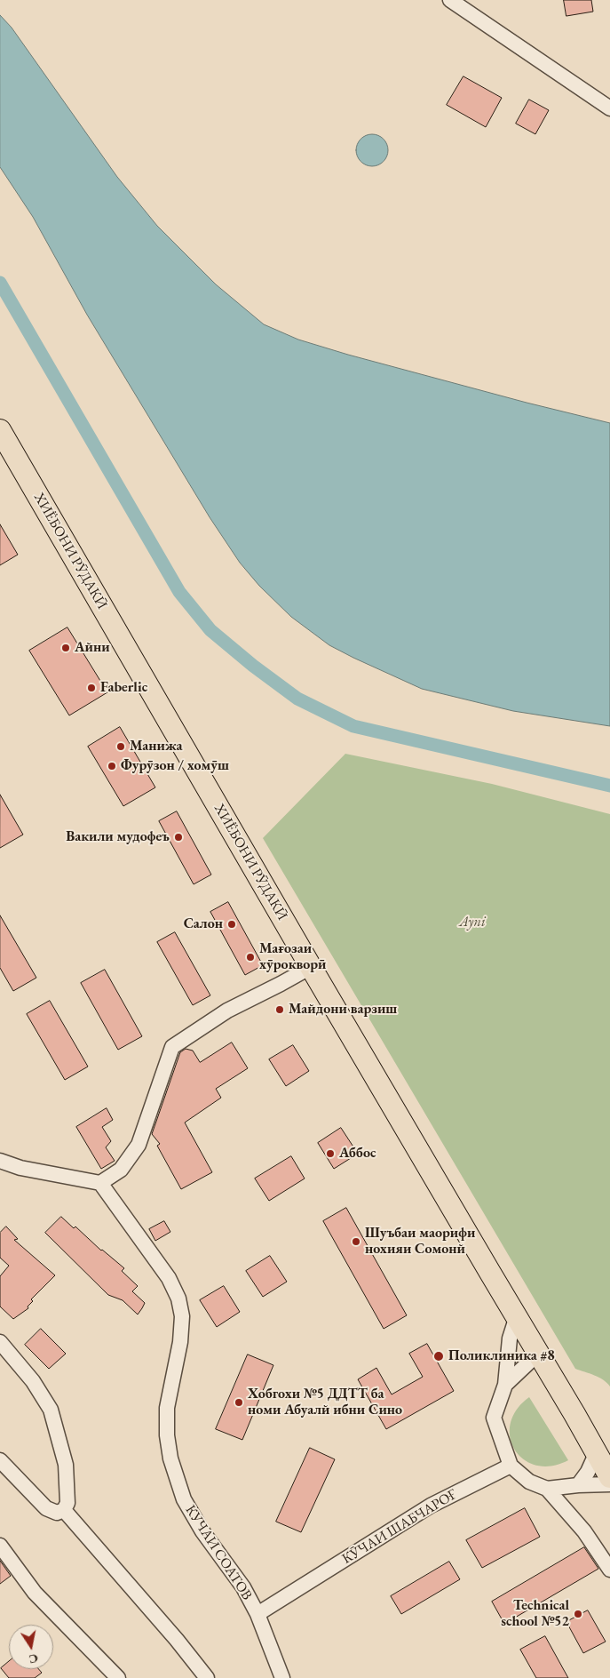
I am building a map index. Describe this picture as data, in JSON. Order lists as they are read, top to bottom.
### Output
{
  "streets": {
    "highway": ["ХИЁБОНИ РӮДАКӢ"],
    "street": ["КӮЧАИ ШАБЧАРОҒ", "КУЧАИ СОАТОВ"]
  },
  "crossings": [
    ["КӮЧАИ ШАБЧАРОҒ", "КУЧАИ СОАТОВ"]
  ],
  "parks": ["Ayni"],
  "places": [
    "Айни",
    "Faberlic",
    "Манижа",
    "Фурӯзон / хомӯш",
    "Вакили мудофеъ",
    "Салон",
    "Мағозаи хӯрокворӣ",
    "Майдони варзиш",
    "Аббос",
    "Шуъбаи маорифи нохияи Сомонй",
    "Поликлиника #8",
    "Хобгохи №5 ДДТТ ба номи Абуалй ибни Сино",
    "Technical school №52"
  ],
  "north": "bottom"
}
